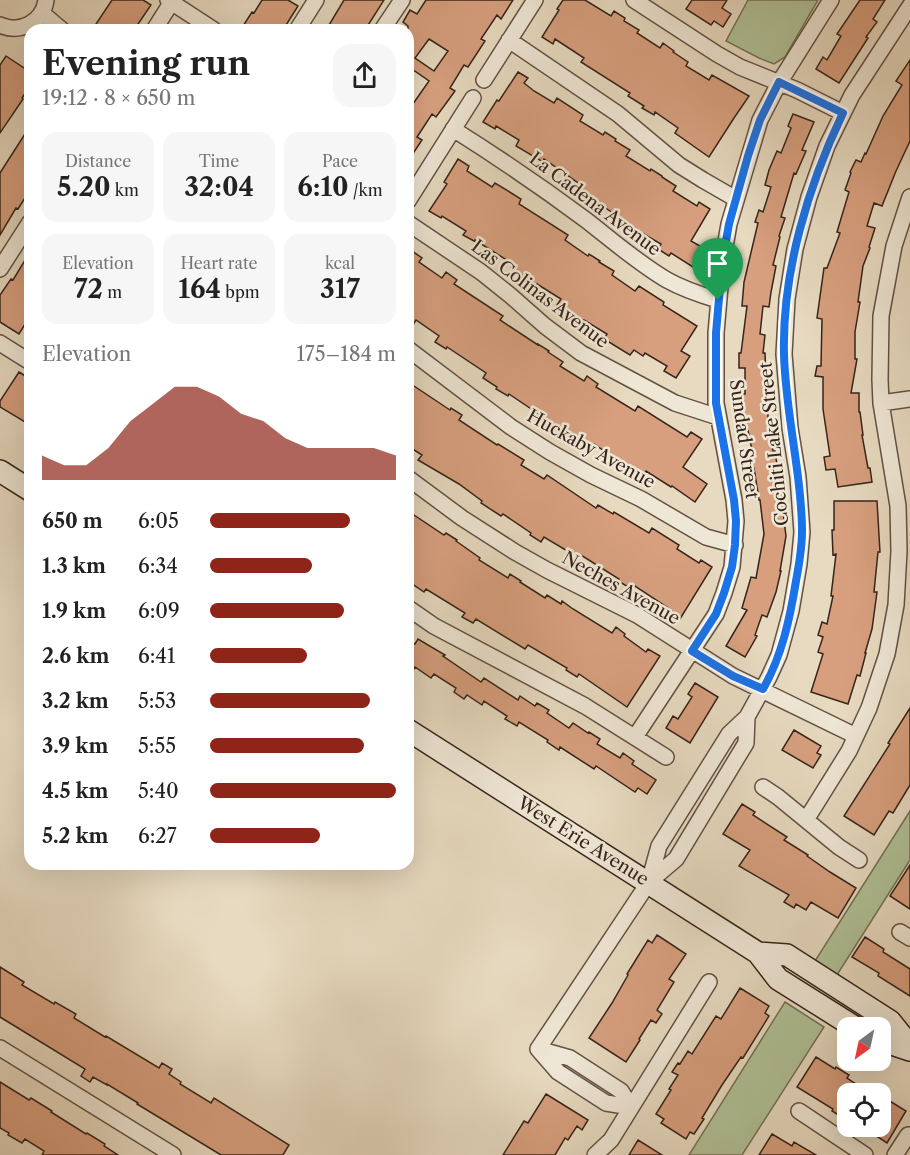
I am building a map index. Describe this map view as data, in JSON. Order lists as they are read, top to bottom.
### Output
{
  "streets": {
    "street": [
      "La Cadena Avenue",
      "Las Colinas Avenue",
      "Sundad Street",
      "Cochiti Lake Street",
      "Huckaby Avenue",
      "Neches Avenue",
      "West Erie Avenue"
    ]
  },
  "crossings": [
    ["La Cadena Avenue", "Sundad Street"],
    ["Las Colinas Avenue", "Sundad Street"],
    ["Sundad Street", "Huckaby Avenue"],
    ["Sundad Street", "Neches Avenue"],
    ["Cochiti Lake Street", "Neches Avenue"],
    ["Cochiti Lake Street", "West Erie Avenue"]
  ],
  "north": "bottom left",
  "page": {
    "heading": ["Evening run", "19:12 · 8 × 650 m"],
    "stats": [
      ["Distance", "5.20 km"],
      ["Time", "32:04"],
      ["Pace", "6:10 /km"],
      ["Elevation", "72 m"],
      ["Heart rate", "164 bpm"],
      ["kcal", "317"]
    ],
    "chart": ["Elevation", "175–184 m"],
    "list": [
      {
        "name": "650 m",
        "note": "6:05"
      },
      {
        "name": "1.3 km",
        "note": "6:34"
      },
      {
        "name": "1.9 km",
        "note": "6:09"
      },
      {
        "name": "2.6 km",
        "note": "6:41"
      },
      {
        "name": "3.2 km",
        "note": "5:53"
      },
      {
        "name": "3.9 km",
        "note": "5:55"
      },
      {
        "name": "4.5 km",
        "note": "5:40"
      },
      {
        "name": "5.2 km",
        "note": "6:27"
      }
    ]
  }
}
